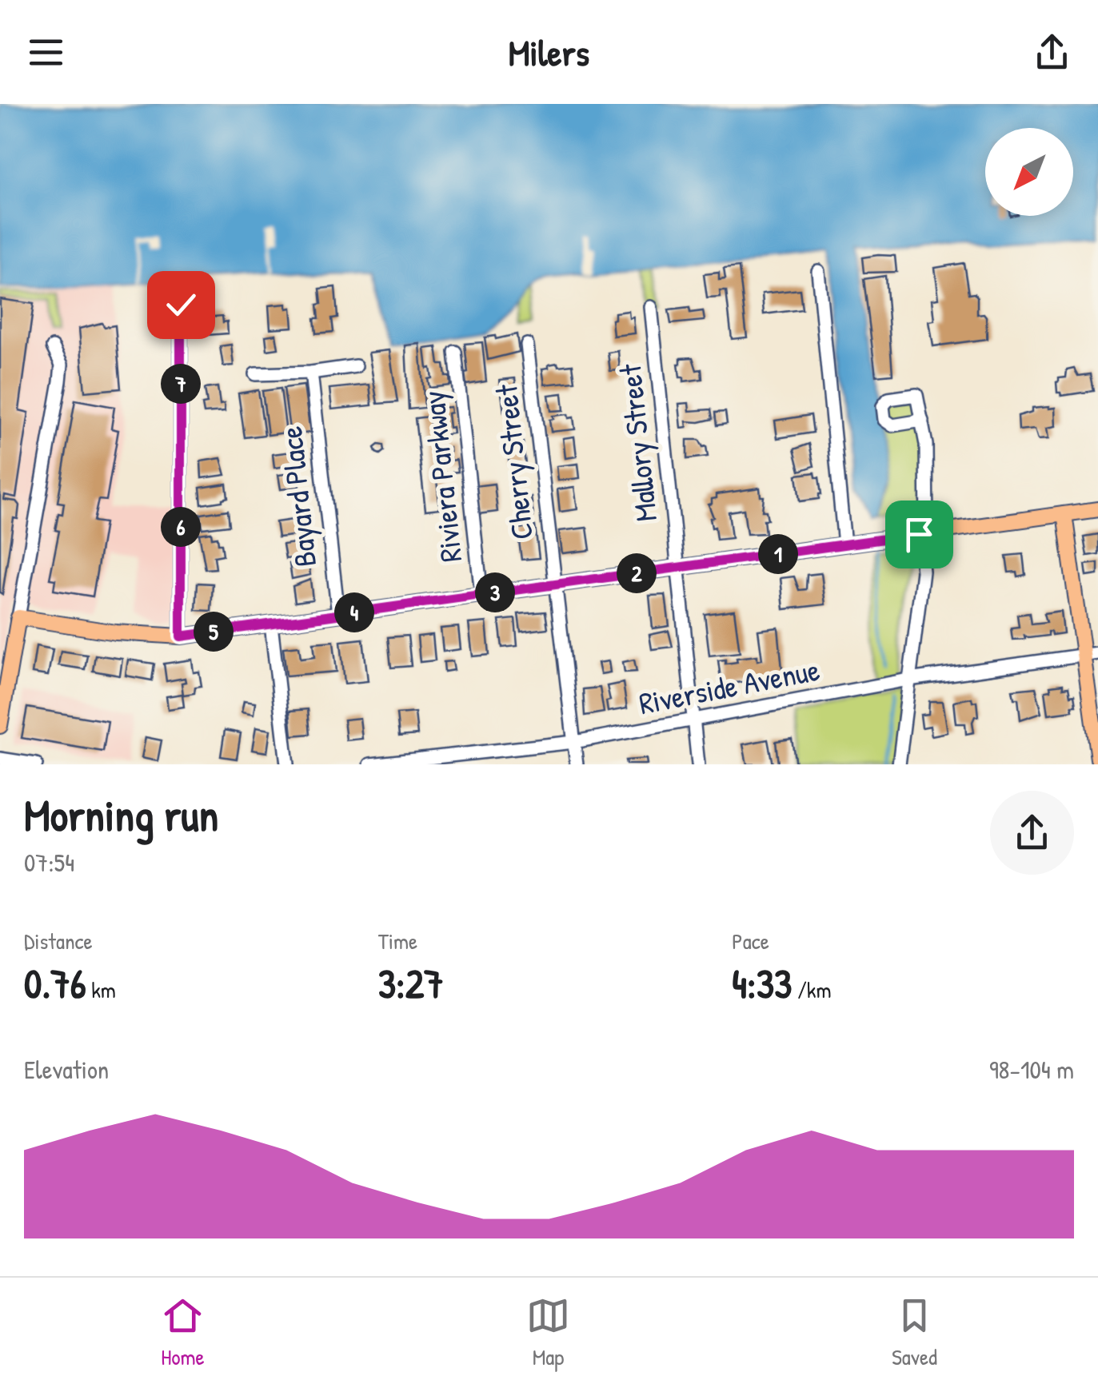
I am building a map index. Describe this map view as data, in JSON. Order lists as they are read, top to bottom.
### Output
{
  "streets": {
    "street": [
      "Mallory Street",
      "Cherry Street",
      "Riviera Parkway",
      "Bayard Place",
      "Riverside Avenue"
    ]
  },
  "crossings": [
    ["Mallory Street", "Riverside Avenue"],
    ["Cherry Street", "Riverside Avenue"]
  ],
  "north": "bottom left",
  "page": {
    "header": "Milers",
    "pins": [
      "7",
      "6",
      "1",
      "2",
      "3",
      "4",
      "5"
    ],
    "heading": ["Morning run", "07:54"],
    "stats": [
      ["Distance", "0.76 km"],
      ["Time", "3:27"],
      ["Pace", "4:33 /km"]
    ],
    "chart": ["Elevation", "98–104 m"],
    "tabs": ["Home", "Map", "Saved"]
  }
}
